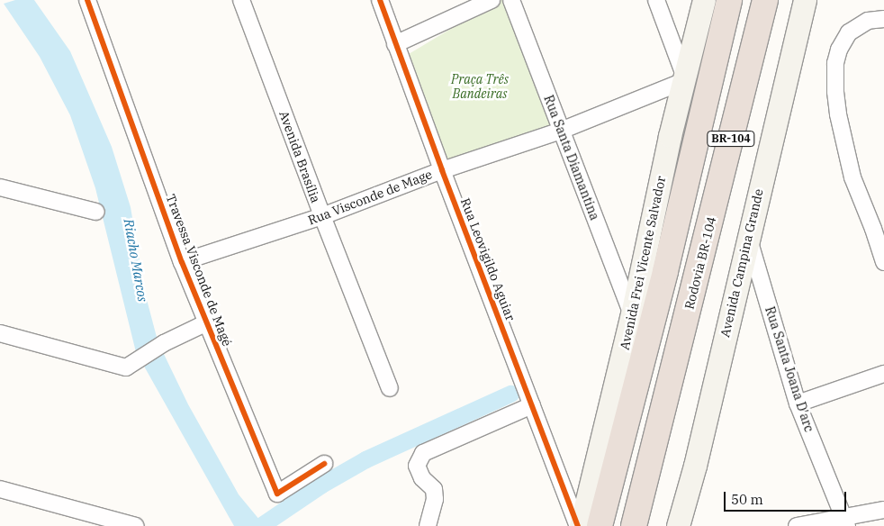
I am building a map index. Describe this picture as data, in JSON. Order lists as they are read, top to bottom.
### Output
{
  "streets": {
    "highway": ["BR-104", "Rodovia BR-104"],
    "main road": ["Avenida Frei Vicente Salvador", "Avenida Campina Grande"],
    "street": [
      "Avenida Brasília",
      "Rua Santa Diamantina",
      "Rua Visconde de Mage",
      "Rua Leovigildo Aguiar",
      "Travessa Visconde de Magé",
      "Rua Santa Joana D'arc"
    ]
  },
  "crossings": [
    ["Avenida Brasília", "Rua Visconde de Mage"],
    ["Rua Santa Diamantina", "Rua Visconde de Mage"],
    ["Rua Santa Diamantina", "Avenida Frei Vicente Salvador"],
    ["Rua Visconde de Mage", "Rua Leovigildo Aguiar"],
    ["Rua Visconde de Mage", "Avenida Frei Vicente Salvador"],
    ["Rua Visconde de Mage", "Travessa Visconde de Magé"],
    ["Rua Leovigildo Aguiar", "Avenida Frei Vicente Salvador"],
    ["Avenida Campina Grande", "Rua Santa Joana D'arc"]
  ],
  "water": ["Riacho Marcos"],
  "parks": ["Praça Três Bandeiras"],
  "scale_bar": "50 m"
}
